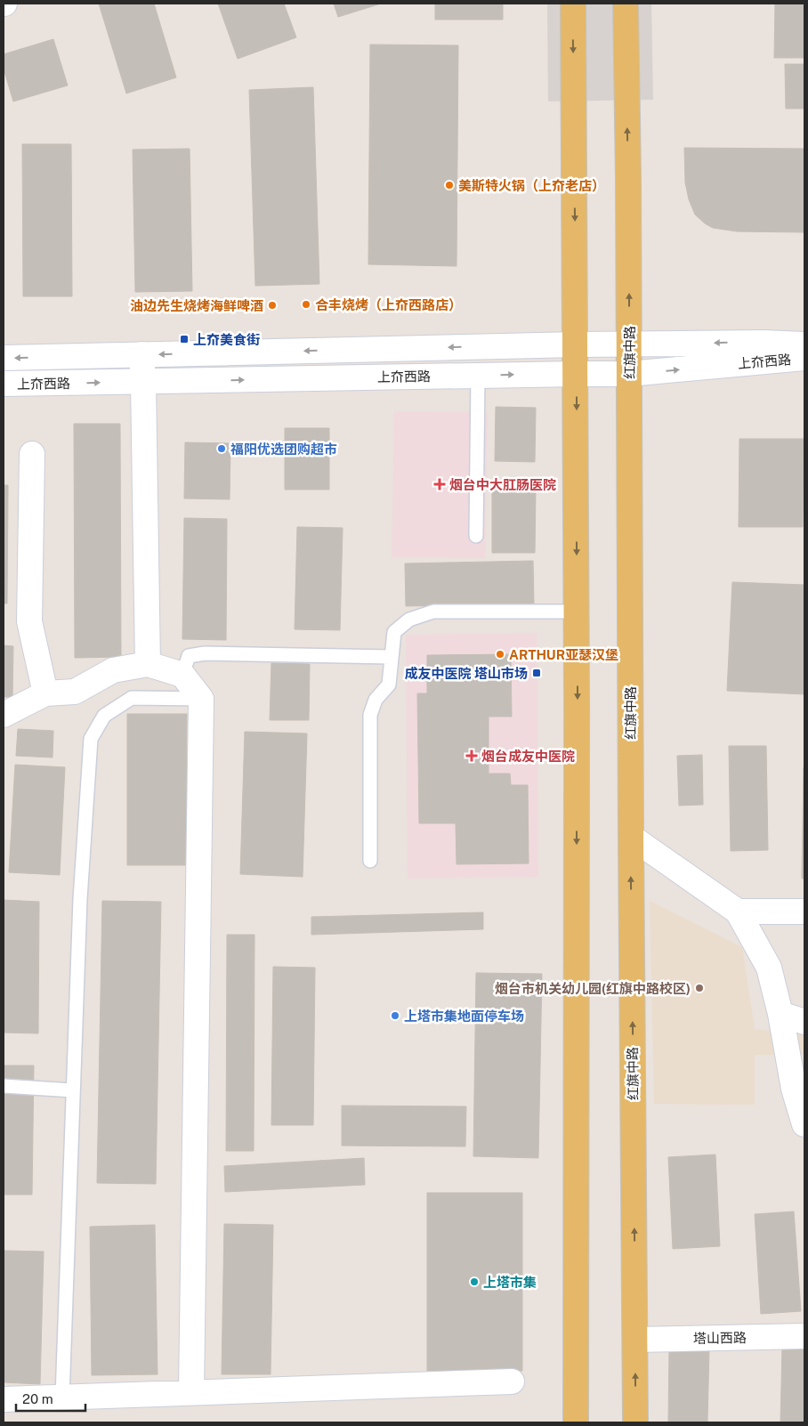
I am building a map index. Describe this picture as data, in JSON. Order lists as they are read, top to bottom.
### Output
{
  "streets": {
    "main road": ["红旗中路"],
    "street": ["上夼西路", "塔山西路"]
  },
  "crossings": [
    ["红旗中路", "上夼西路"],
    ["红旗中路", "塔山西路"]
  ],
  "places": {
    "other": [
      "美斯特火锅（上夼老店）",
      "合丰烧烤（上夼西路店）",
      "油边先生烧烤海鲜啤酒",
      "福阳优选团购超市",
      "ARTHUR亚瑟汉堡",
      "烟台市机关幼儿园(红旗中路校区)",
      "上塔市集地面停车场",
      "上塔市集"
    ],
    "transit": ["上夼美食街", "成友中医院 塔山市场"],
    "health": ["烟台中大肛肠医院", "烟台成友中医院"]
  },
  "scale_bar": "20 m"
}
